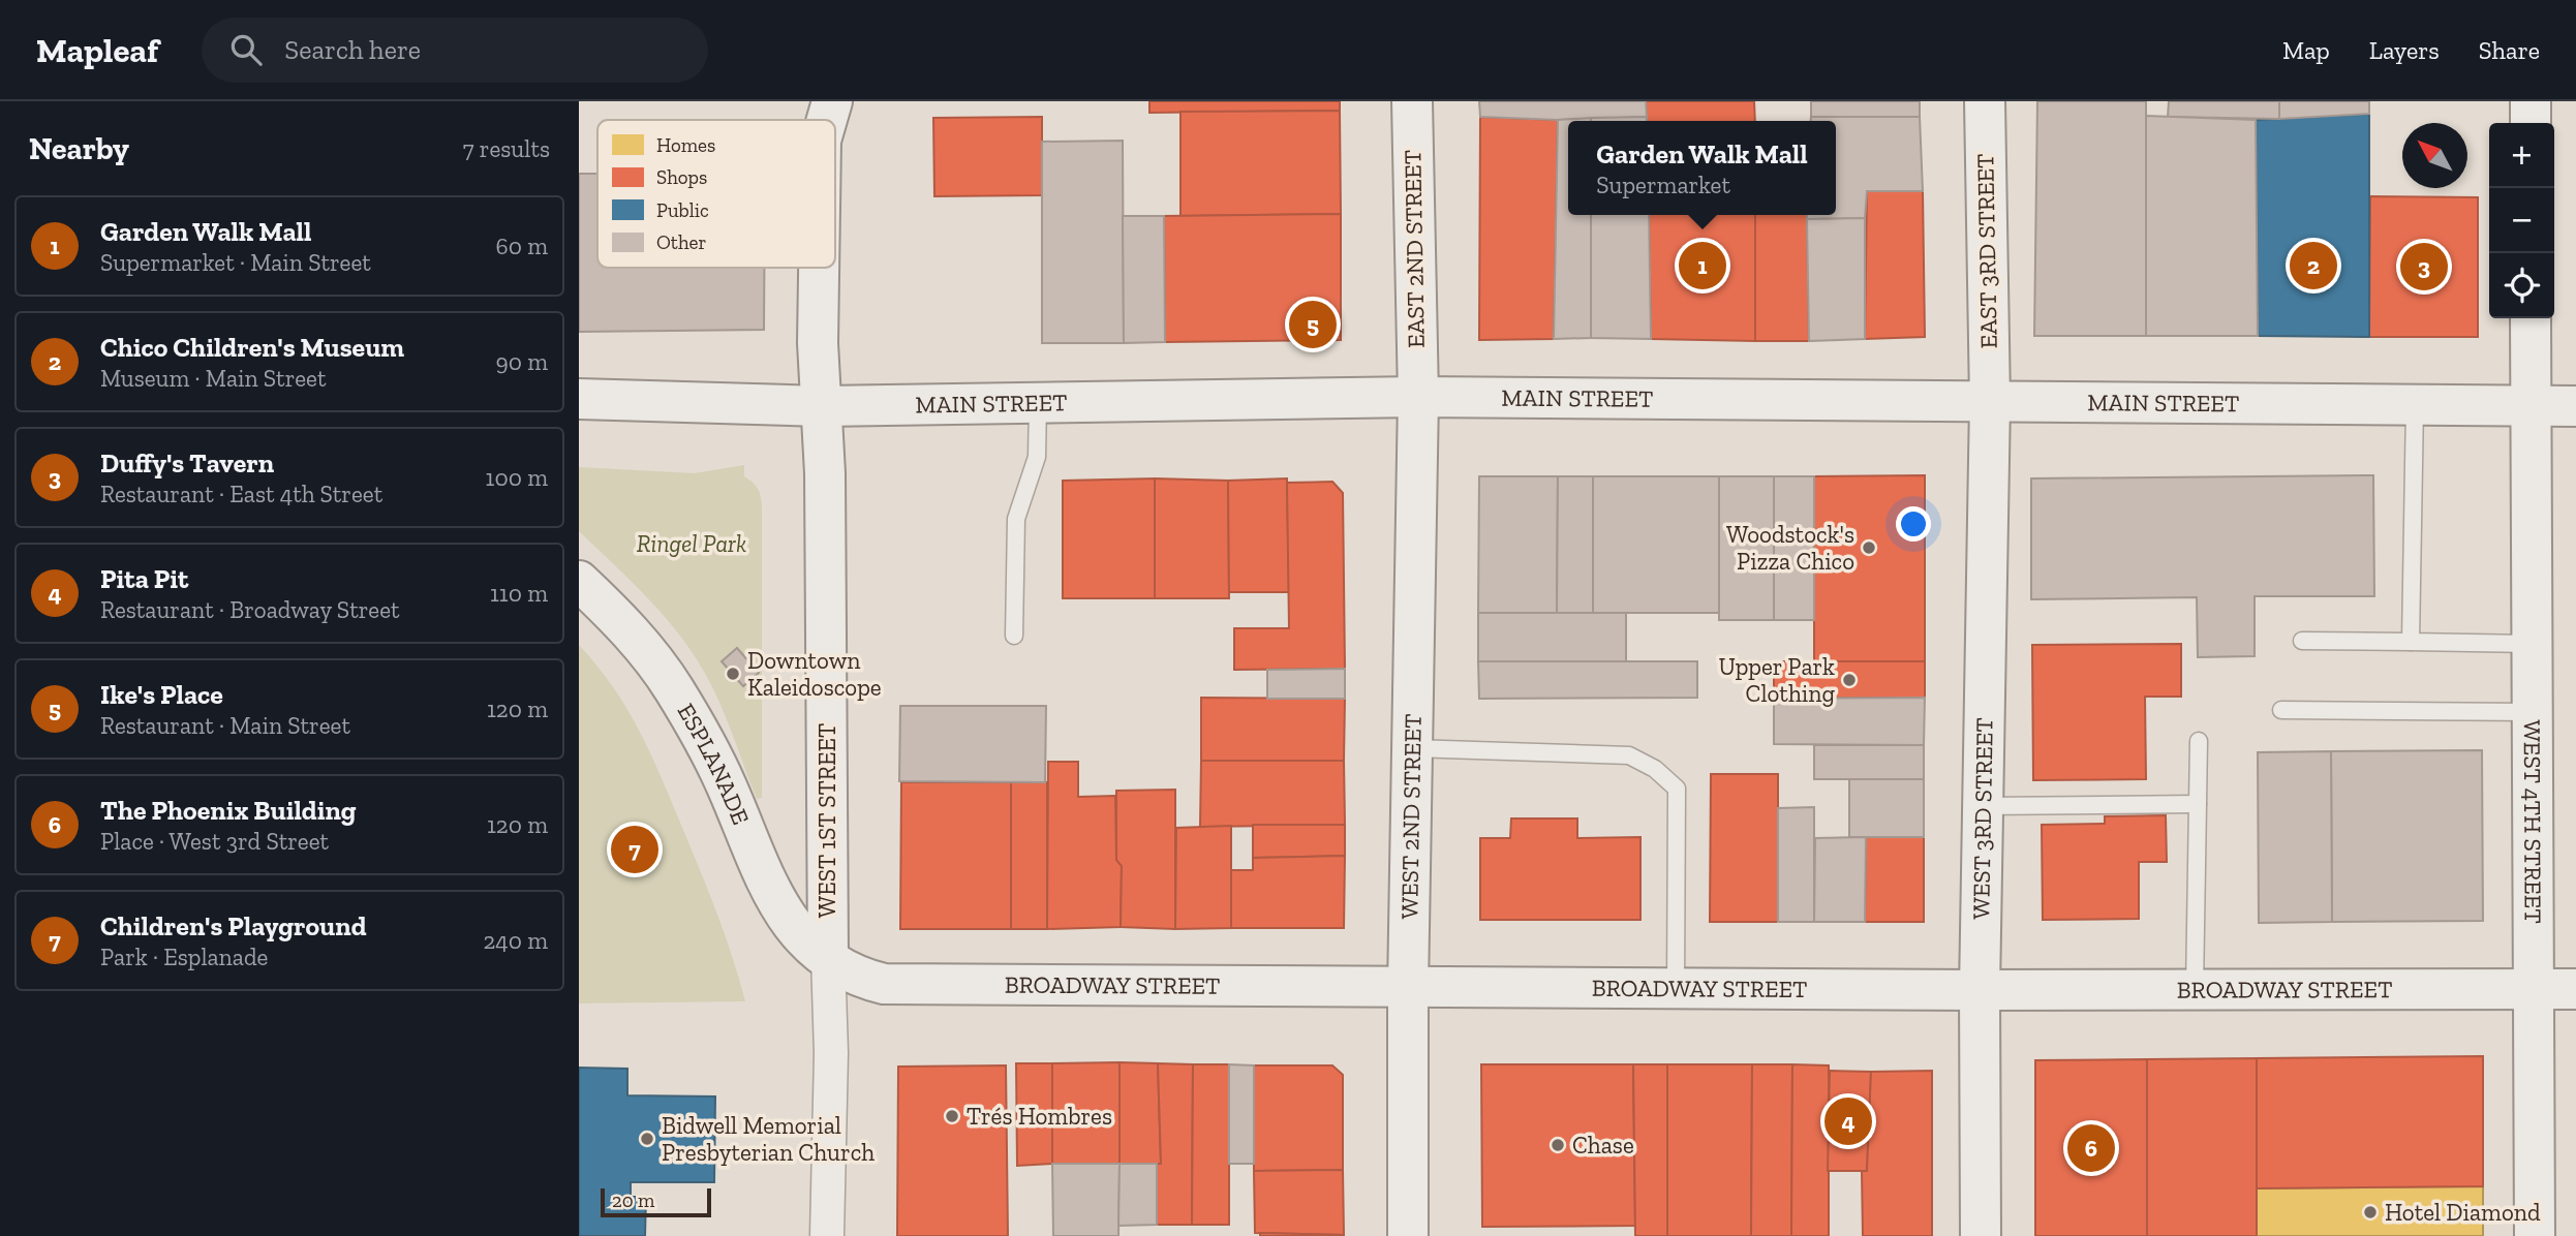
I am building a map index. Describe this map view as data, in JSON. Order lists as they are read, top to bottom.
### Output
{
  "streets": {
    "main road": [
      "EAST 2ND STREET",
      "EAST 3RD STREET",
      "MAIN STREET",
      "ESPLANADE",
      "WEST 2ND STREET",
      "WEST 3RD STREET",
      "WEST 1ST STREET",
      "WEST 4TH STREET",
      "BROADWAY STREET"
    ]
  },
  "crossings": [
    ["EAST 2ND STREET", "MAIN STREET"],
    ["EAST 2ND STREET", "WEST 2ND STREET"],
    ["EAST 3RD STREET", "MAIN STREET"],
    ["EAST 3RD STREET", "WEST 3RD STREET"],
    ["MAIN STREET", "WEST 2ND STREET"],
    ["MAIN STREET", "WEST 3RD STREET"],
    ["MAIN STREET", "WEST 1ST STREET"],
    ["MAIN STREET", "WEST 4TH STREET"],
    ["ESPLANADE", "WEST 1ST STREET"],
    ["ESPLANADE", "BROADWAY STREET"],
    ["WEST 2ND STREET", "BROADWAY STREET"],
    ["WEST 3RD STREET", "BROADWAY STREET"],
    ["WEST 1ST STREET", "BROADWAY STREET"],
    ["WEST 4TH STREET", "BROADWAY STREET"]
  ],
  "parks": ["Ringel Park"],
  "places": [
    "Woodstock's Pizza Chico",
    "Downtown Kaleidoscope",
    "Upper Park Clothing",
    "Trés Hombres",
    "Bidwell Memorial Presbyterian Church",
    "Chase",
    "Hotel Diamond"
  ],
  "legend": [
    "Homes",
    "Shops",
    "Public",
    "Other"
  ],
  "scale_bar": "20 m",
  "north": "top left",
  "page": {
    "header": "Mapleaf",
    "search": "Search here",
    "nav": ["Map", "Layers", "Share"],
    "heading": ["Nearby", "7 results"],
    "popup": ["Garden Walk Mall", "Supermarket"],
    "map_buttons": ["+", "−"],
    "list": [
      {
        "mark": "1",
        "name": "Garden Walk Mall",
        "note": "Supermarket · Main Street",
        "value": "60 m"
      },
      {
        "mark": "2",
        "name": "Chico Children's Museum",
        "note": "Museum · Main Street",
        "value": "90 m"
      },
      {
        "mark": "3",
        "name": "Duffy's Tavern",
        "note": "Restaurant · East 4th Street",
        "value": "100 m"
      },
      {
        "mark": "4",
        "name": "Pita Pit",
        "note": "Restaurant · Broadway Street",
        "value": "110 m"
      },
      {
        "mark": "5",
        "name": "Ike's Place",
        "note": "Restaurant · Main Street",
        "value": "120 m"
      },
      {
        "mark": "6",
        "name": "The Phoenix Building",
        "note": "Place · West 3rd Street",
        "value": "120 m"
      },
      {
        "mark": "7",
        "name": "Children's Playground",
        "note": "Park · Esplanade",
        "value": "240 m"
      }
    ],
    "pins": [
      "1",
      "2",
      "3",
      "5",
      "7",
      "4",
      "6"
    ],
    "scale": "20 m"
  }
}
